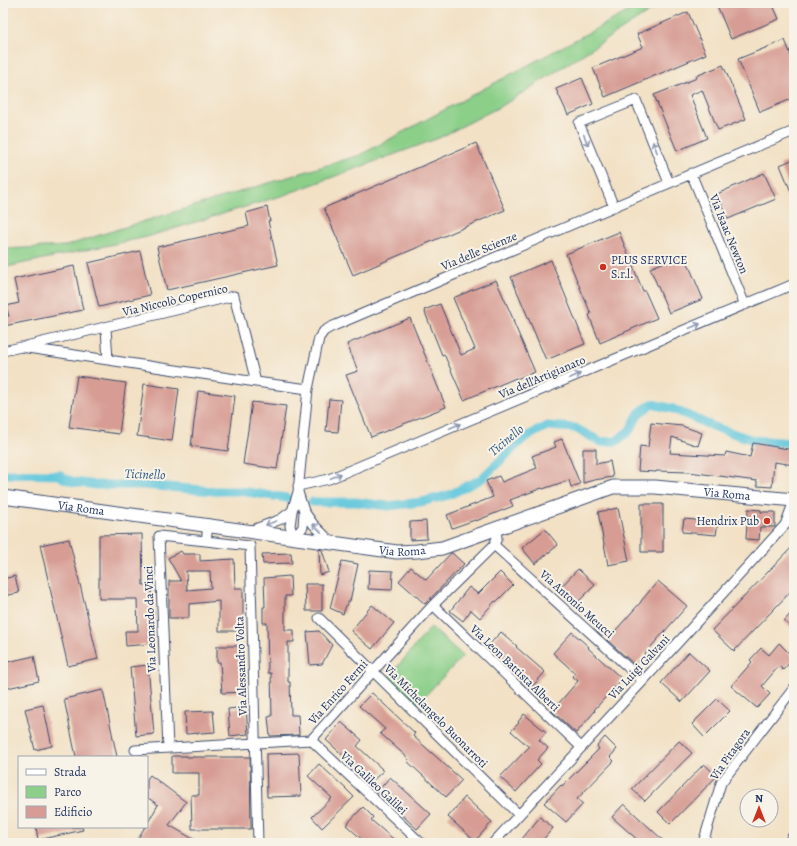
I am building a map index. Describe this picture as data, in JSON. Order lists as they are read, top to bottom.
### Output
{
  "streets": {
    "street": [
      "Via Isaac Newton",
      "Via delle Scienze",
      "Via Niccolò Copernico",
      "Via dell'Artigianato",
      "Via Roma",
      "Via Antonio Meucci",
      "Via Leonardo da Vinci",
      "Via Alessandro Volta",
      "Via Luigi Galvani",
      "Via Leon Battista Alberti",
      "Via Enrico Fermi",
      "Via Michelangelo Buonarroti",
      "Via Pitagora",
      "Via Galileo Galilei"
    ]
  },
  "crossings": [
    ["Via Isaac Newton", "Via delle Scienze"],
    ["Via Isaac Newton", "Via dell'Artigianato"],
    ["Via delle Scienze", "Via Niccolò Copernico"],
    ["Via delle Scienze", "Via dell'Artigianato"],
    ["Via delle Scienze", "Via Roma"],
    ["Via Roma", "Via Luigi Galvani"],
    ["Via Antonio Meucci", "Via Luigi Galvani"],
    ["Via Antonio Meucci", "Via Enrico Fermi"],
    ["Via Leonardo da Vinci", "Via Alessandro Volta"],
    ["Via Leonardo da Vinci", "Via Enrico Fermi"],
    ["Via Alessandro Volta", "Via Enrico Fermi"],
    ["Via Luigi Galvani", "Via Leon Battista Alberti"],
    ["Via Luigi Galvani", "Via Michelangelo Buonarroti"],
    ["Via Leon Battista Alberti", "Via Enrico Fermi"],
    ["Via Enrico Fermi", "Via Michelangelo Buonarroti"],
    ["Via Enrico Fermi", "Via Galileo Galilei"]
  ],
  "one_way": ["Via dell'Artigianato"],
  "water": ["Ticinello"],
  "places": ["PLUS SERVICE S.r.l.", "Hendrix Pub"],
  "legend": ["Strada", "Parco", "Edificio"],
  "north": "top"
}
